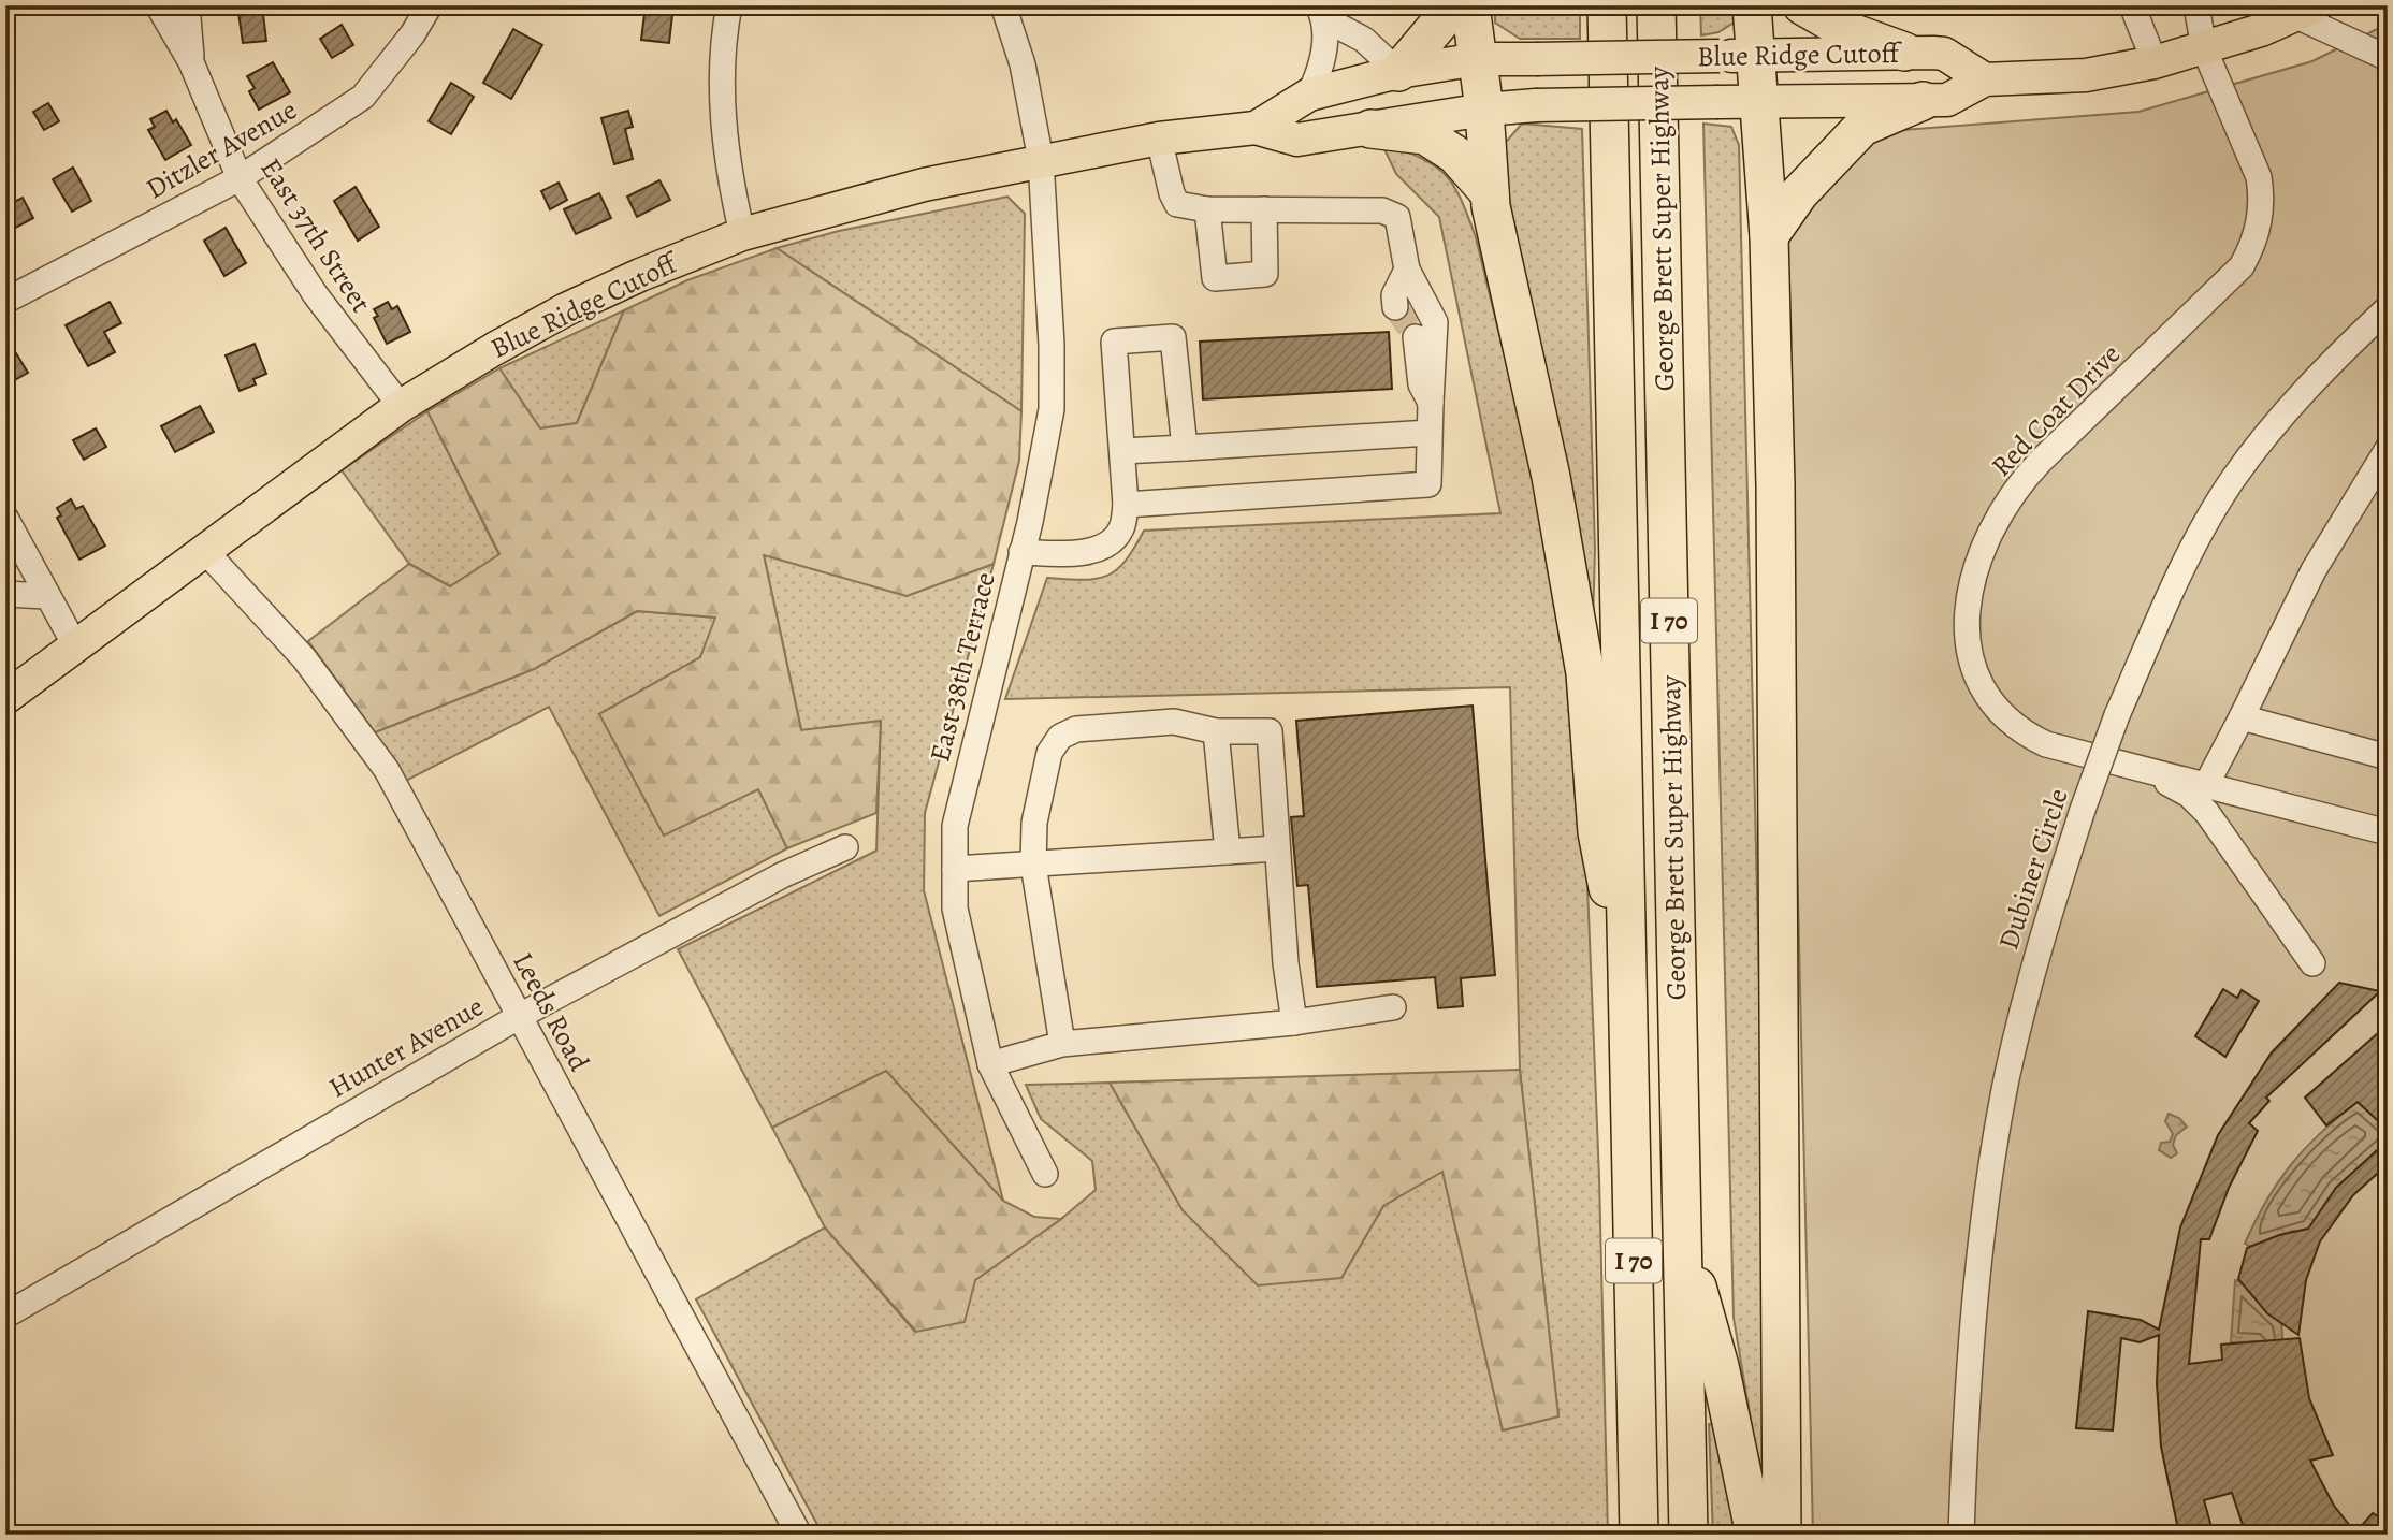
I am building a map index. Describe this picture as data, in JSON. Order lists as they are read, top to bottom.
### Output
{
  "streets": {
    "highway": ["George Brett Super Highway", "I 70"],
    "main road": ["Blue Ridge Cutoff"],
    "street": [
      "Ditzler Avenue",
      "East 37th Street",
      "Red Coat Drive",
      "East 38th Terrace",
      "Dubiner Circle",
      "Leeds Road",
      "Hunter Avenue"
    ]
  },
  "crossings": [
    ["Blue Ridge Cutoff", "East 37th Street"],
    ["Blue Ridge Cutoff", "Red Coat Drive"],
    ["Blue Ridge Cutoff", "East 38th Terrace"],
    ["Blue Ridge Cutoff", "Leeds Road"],
    ["Ditzler Avenue", "East 37th Street"],
    ["Leeds Road", "Hunter Avenue"]
  ]
}
